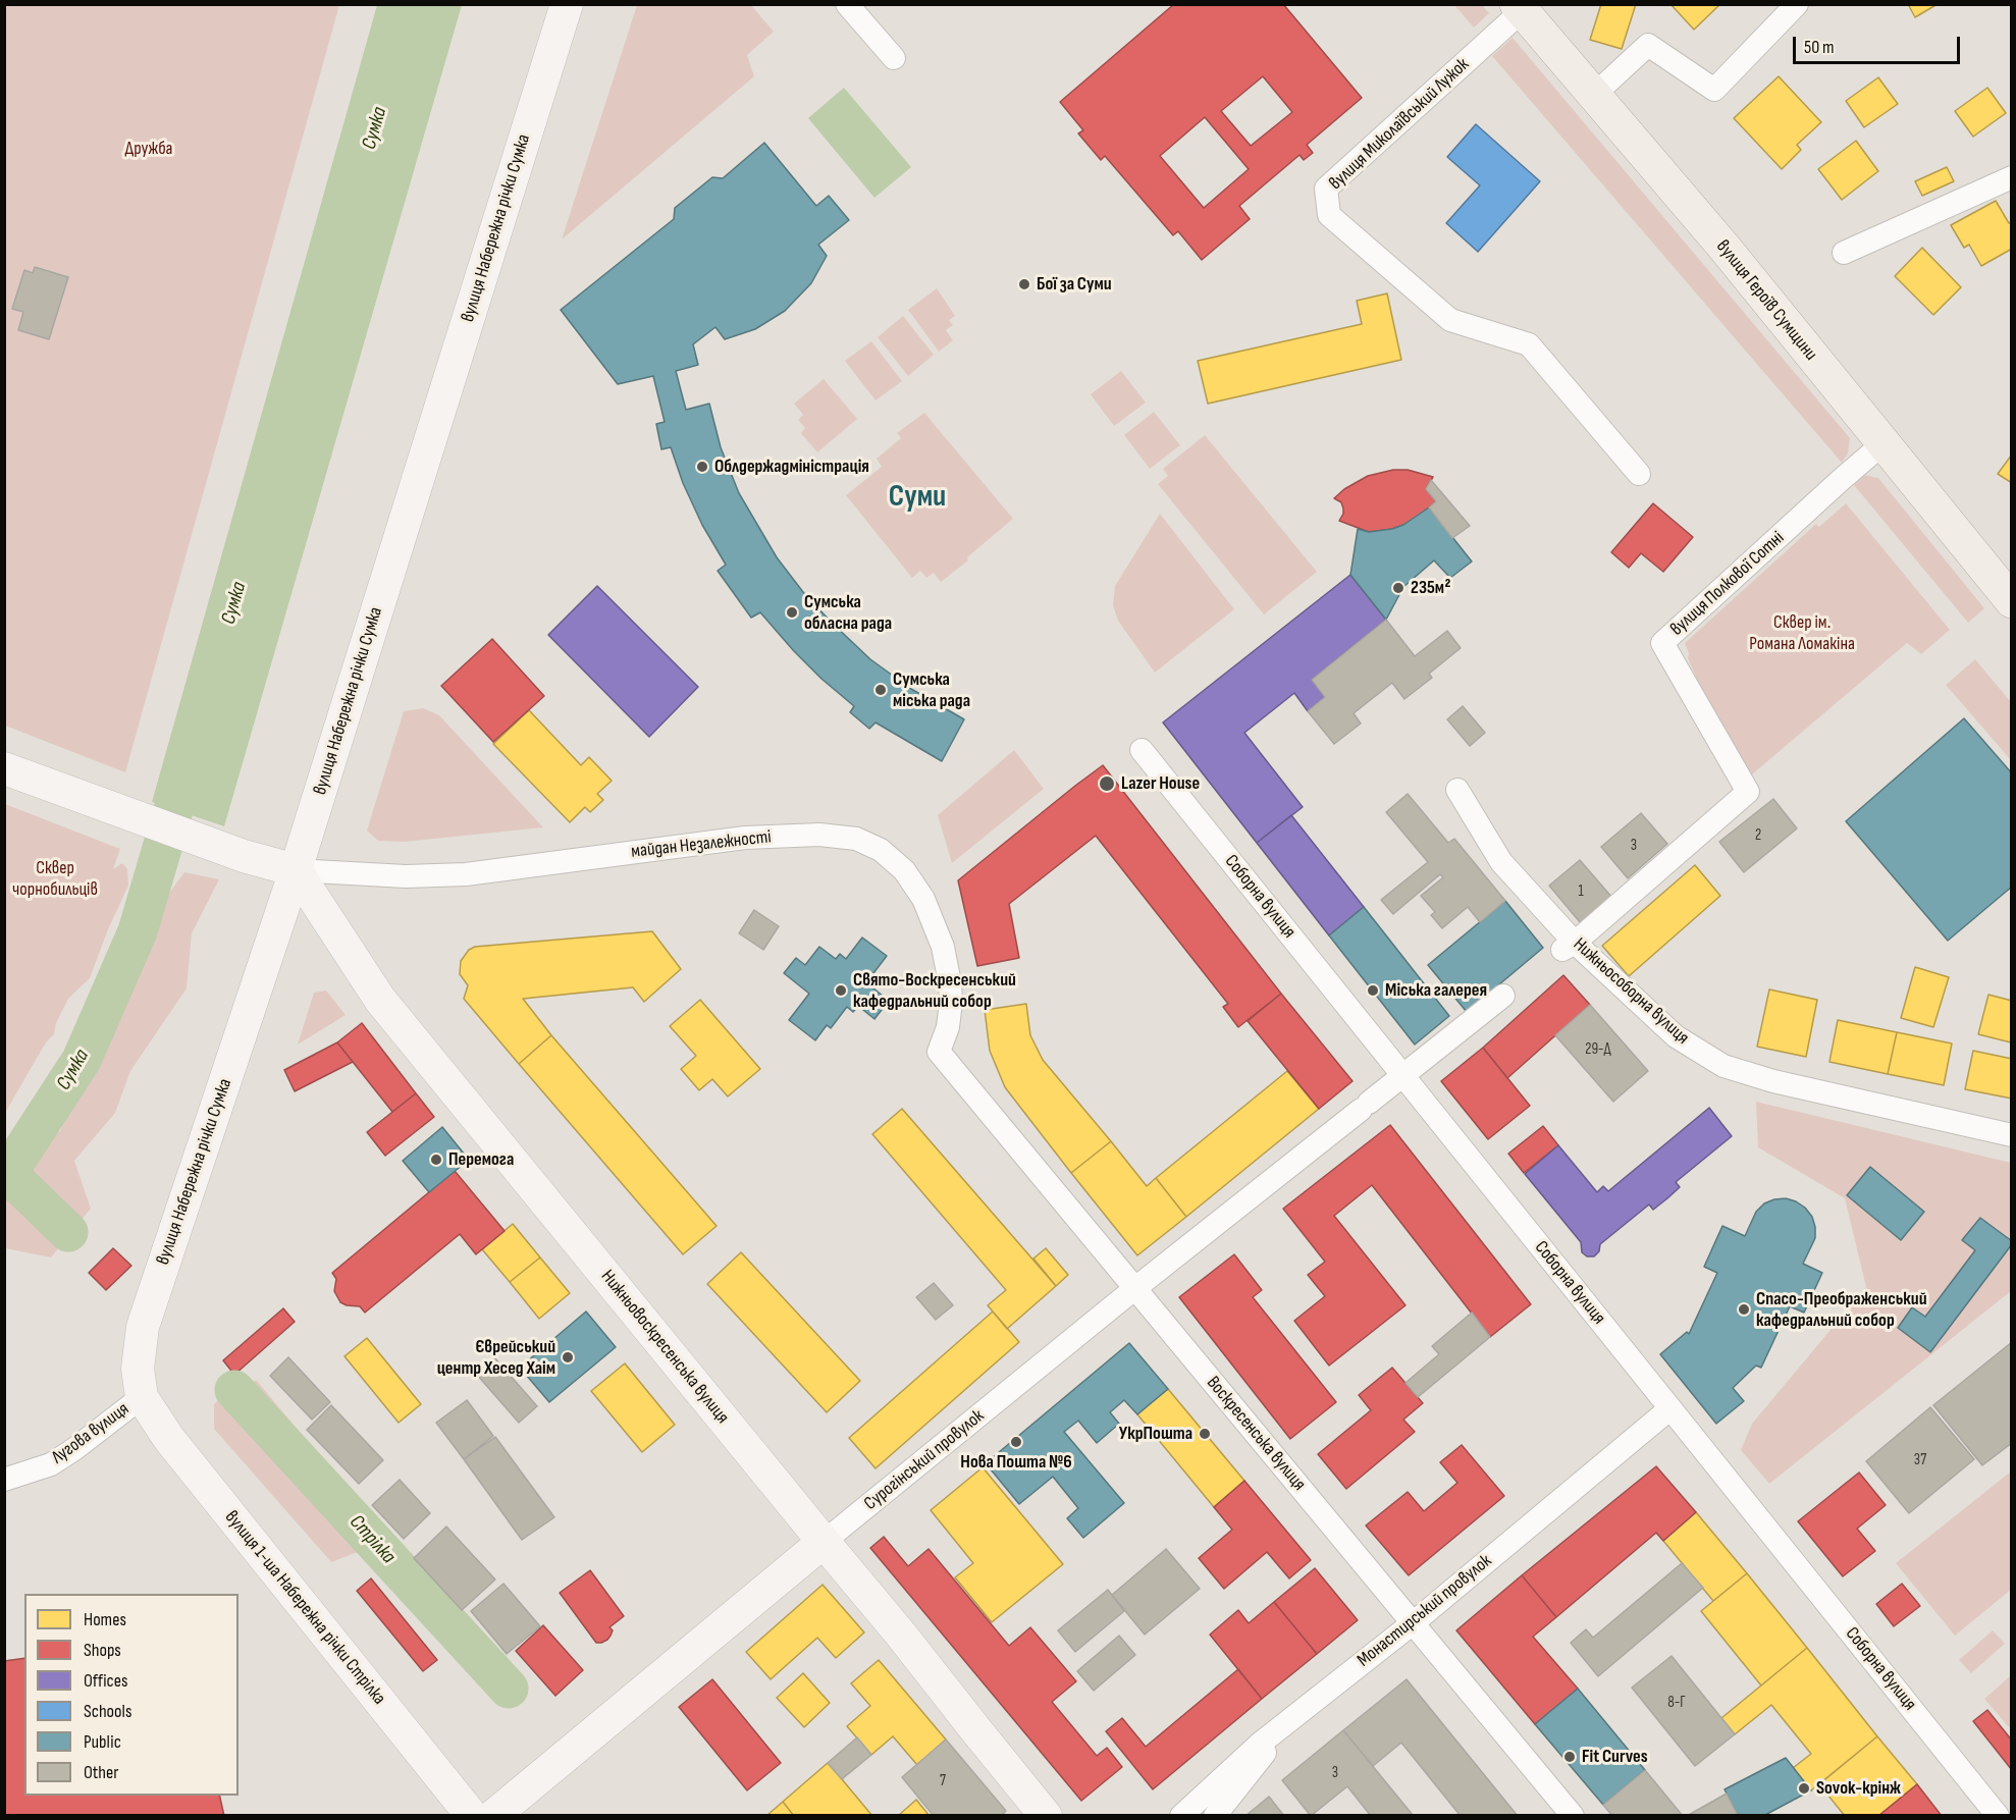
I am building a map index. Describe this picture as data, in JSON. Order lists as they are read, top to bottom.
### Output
{
  "streets": {
    "main road": [
      "вулиця Набережна річки Сумка",
      "вулиця Героїв Сумщини",
      "Нижньовоскресенська вулиця",
      "Сурогінський провулок",
      "вулиця 1-ша Набережна річки Стрілка"
    ],
    "street": [
      "вулиця Миколаївський Лужок",
      "вулиця Полкової Сотні",
      "майдан Незалежності",
      "Соборна вулиця",
      "Нижньособорна вулиця",
      "Лугова вулиця",
      "Воскресенська вулиця",
      "Монастирський провулок"
    ]
  },
  "crossings": [
    ["вулиця Миколаївський Лужок", "вулиця Героїв Сумщини"],
    ["вулиця Набережна річки Сумка", "майдан Незалежності"],
    ["вулиця Набережна річки Сумка", "Нижньовоскресенська вулиця"],
    ["вулиця Набережна річки Сумка", "Лугова вулиця"],
    ["вулиця Набережна річки Сумка", "вулиця 1-ша Набережна річки Стрілка"],
    ["вулиця Героїв Сумщини", "вулиця Полкової Сотні"],
    ["вулиця Полкової Сотні", "Нижньособорна вулиця"],
    ["майдан Незалежності", "Нижньовоскресенська вулиця"],
    ["майдан Незалежності", "Воскресенська вулиця"],
    ["Соборна вулиця", "Сурогінський провулок"],
    ["Соборна вулиця", "Монастирський провулок"],
    ["Нижньовоскресенська вулиця", "Сурогінський провулок"],
    ["Лугова вулиця", "вулиця 1-ша Набережна річки Стрілка"],
    ["Воскресенська вулиця", "Сурогінський провулок"],
    ["Воскресенська вулиця", "Монастирський провулок"]
  ],
  "districts": ["Суми"],
  "water": ["Сумка", "Стрілка"],
  "parks": ["Дружба", "Сквер ім. Романа Ломакіна", "Сквер чорнобильців"],
  "places": [
    "Бої за Суми",
    "Облдержадміністрація",
    "235м²",
    "Сумська обласна рада",
    "Сумська міська рада",
    "Lazer House",
    "Свято-Воскресенський кафедральний собор",
    "Міська галерея",
    "Перемога",
    "Спасо-Преображенський кафедральний собор",
    "Єврейський центр Хесед Хаім",
    "УкрПошта",
    "Нова Пошта №6",
    "Fit Curves",
    "Sovok-крінж"
  ],
  "house_numbers": [
    "2",
    "3",
    "1",
    "29-Д",
    "37",
    "8-Г",
    "3",
    "7"
  ],
  "legend": [
    "Homes",
    "Shops",
    "Offices",
    "Schools",
    "Public",
    "Other"
  ],
  "scale_bar": "50 m"
}
